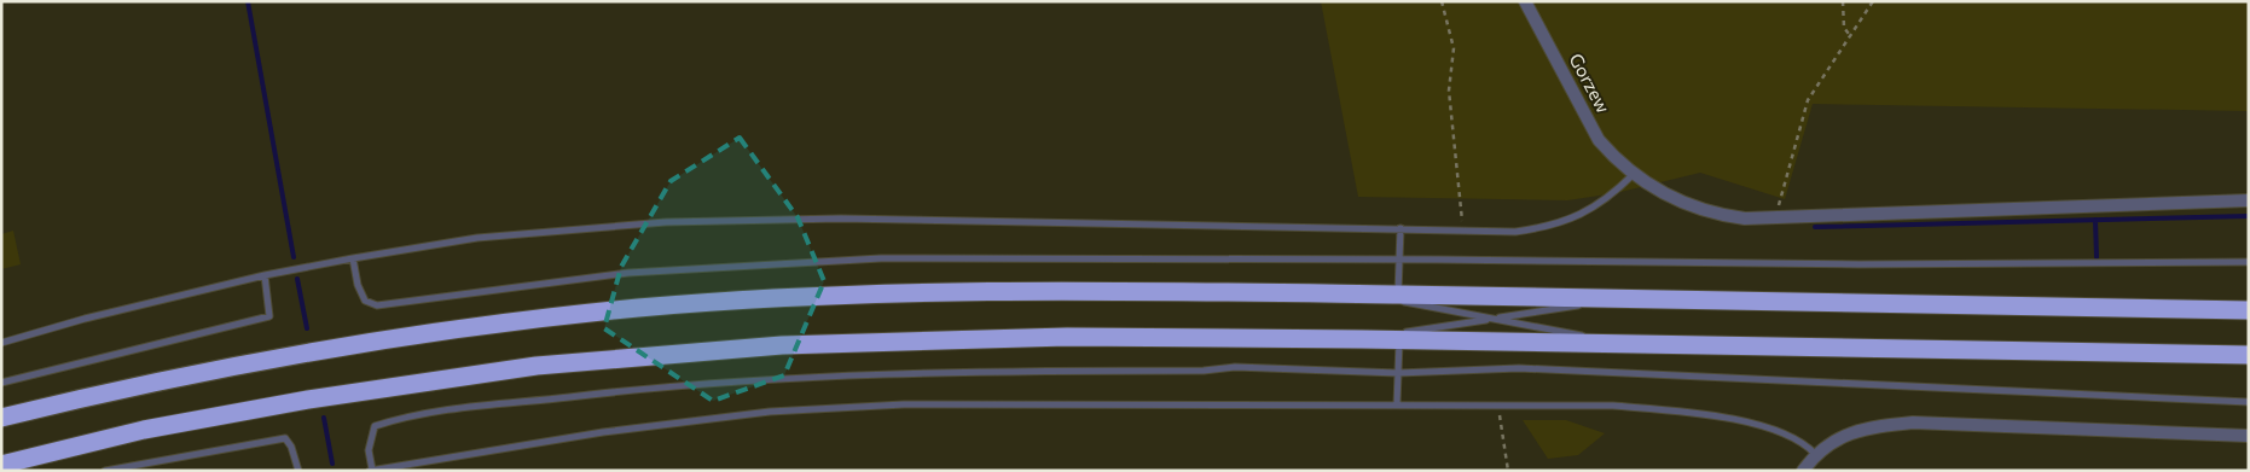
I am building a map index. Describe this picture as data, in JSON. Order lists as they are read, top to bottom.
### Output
{
  "streets": {
    "street": ["Gorzew"]
  }
}
